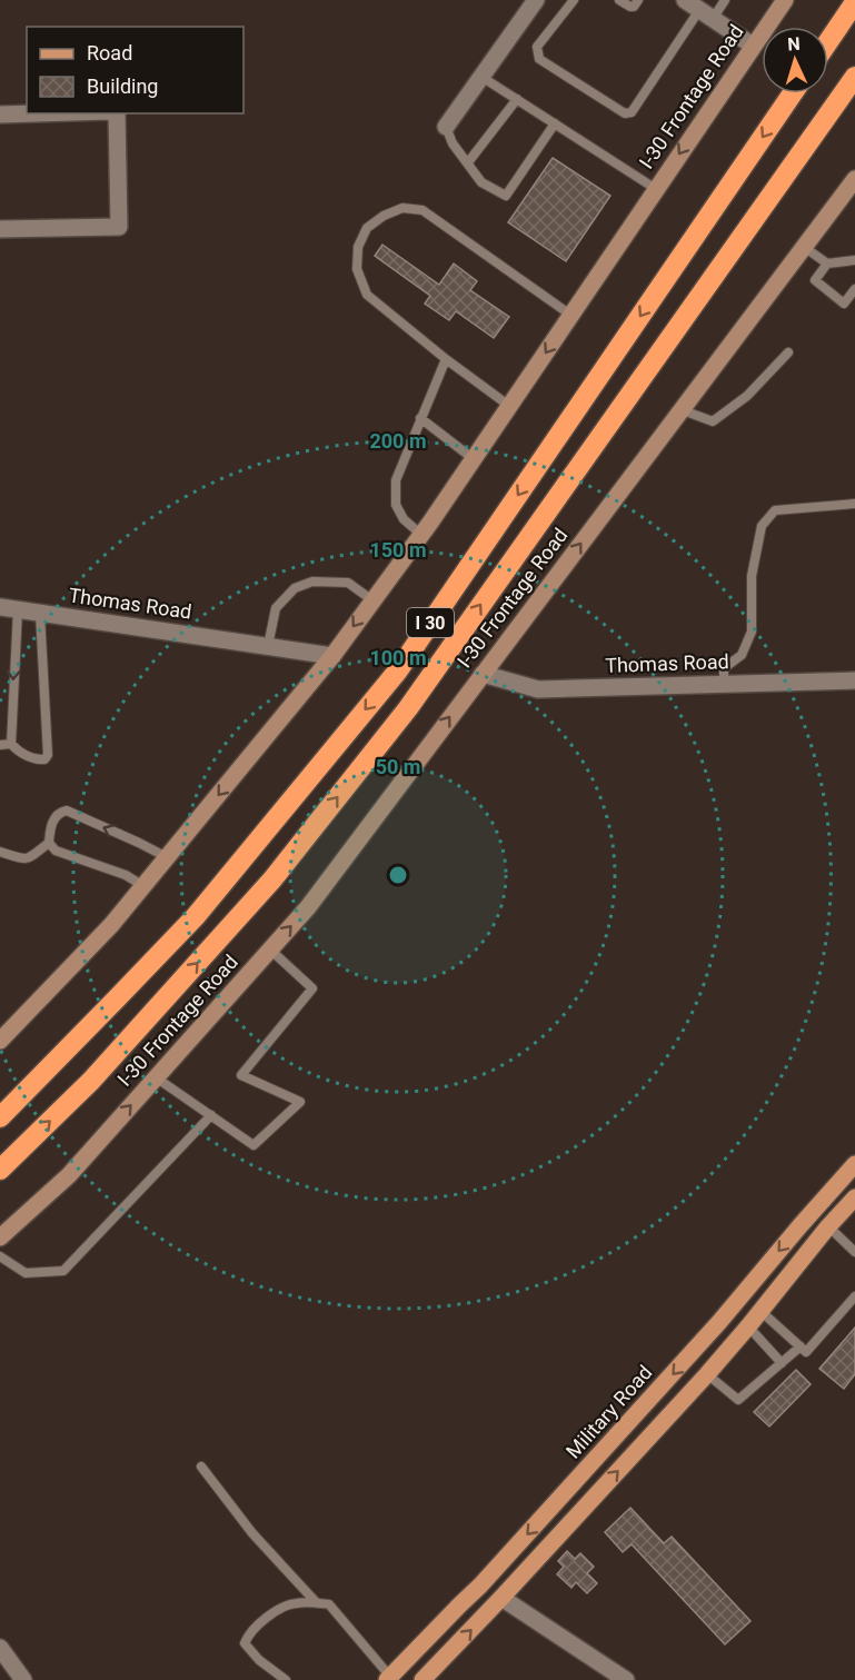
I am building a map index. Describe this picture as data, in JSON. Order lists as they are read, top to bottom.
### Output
{
  "streets": {
    "highway": ["I 30"],
    "main road": ["I-30 Frontage Road", "Military Road"],
    "street": ["Thomas Road"]
  },
  "crossings": [
    ["I-30 Frontage Road", "Thomas Road"]
  ],
  "legend": ["Road", "Building"],
  "north": "top",
  "rings": [
    "200 m",
    "150 m",
    "100 m",
    "50 m"
  ]
}
